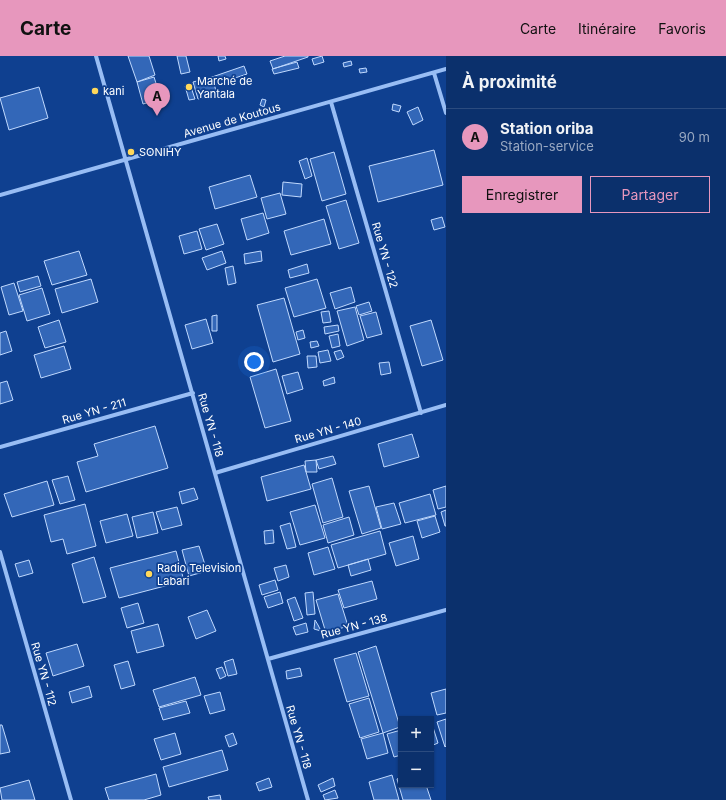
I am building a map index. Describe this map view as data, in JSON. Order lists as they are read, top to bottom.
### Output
{
  "streets": {
    "street": [
      "Avenue de Koutous",
      "Rue YN - 122",
      "Rue YN - 211",
      "Rue YN - 118",
      "Rue YN - 140",
      "Rue YN - 138",
      "Rue YN - 112"
    ]
  },
  "crossings": [
    ["Avenue de Koutous", "Rue YN - 122"],
    ["Avenue de Koutous", "Rue YN - 118"],
    ["Rue YN - 122", "Rue YN - 140"],
    ["Rue YN - 211", "Rue YN - 118"],
    ["Rue YN - 118", "Rue YN - 140"],
    ["Rue YN - 118", "Rue YN - 138"]
  ],
  "places": [
    "Marché de Yantala",
    "kani",
    "SONIHY",
    "Radio Television Labari"
  ],
  "page": {
    "header": "Carte",
    "nav": ["Carte", "Itinéraire", "Favoris"],
    "heading": "À proximité",
    "pins": "A",
    "list": [
      {
        "mark": "A",
        "name": "Station oriba",
        "note": "Station-service",
        "value": "90 m"
      }
    ],
    "buttons": ["Enregistrer", "Partager"],
    "map_buttons": ["+", "−"]
  }
}
